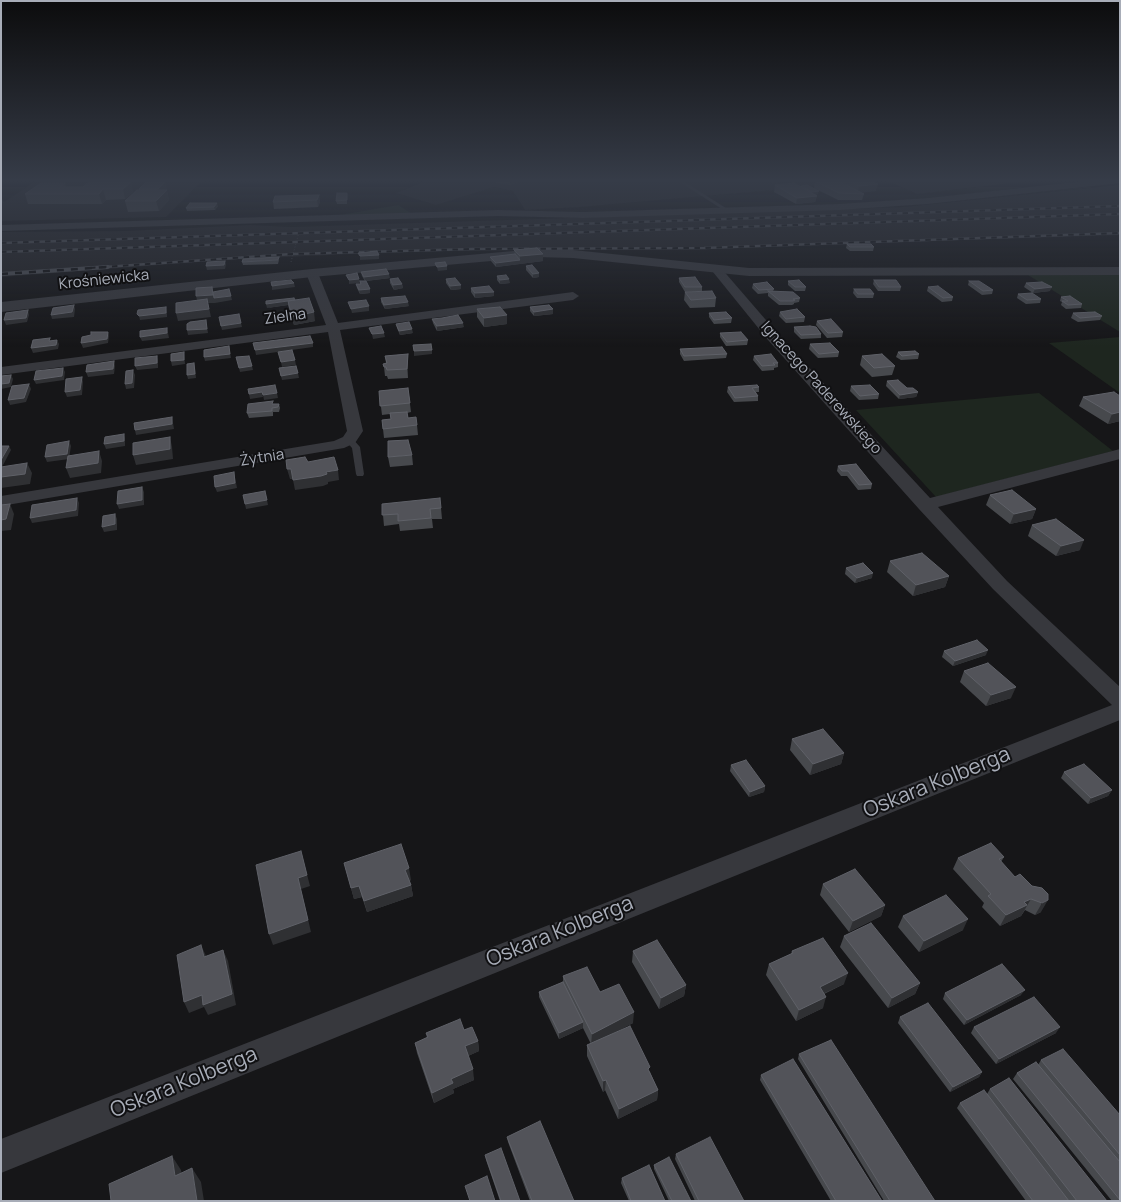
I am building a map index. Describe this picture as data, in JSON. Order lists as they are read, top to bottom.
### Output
{
  "streets": {
    "street": [
      "Krośniewicka",
      "Zielna",
      "Ignacego Paderewskiego",
      "Żytnia",
      "Oskara Kolberga"
    ]
  },
  "crossings": [
    ["Krośniewicka", "Ignacego Paderewskiego"]
  ]
}
